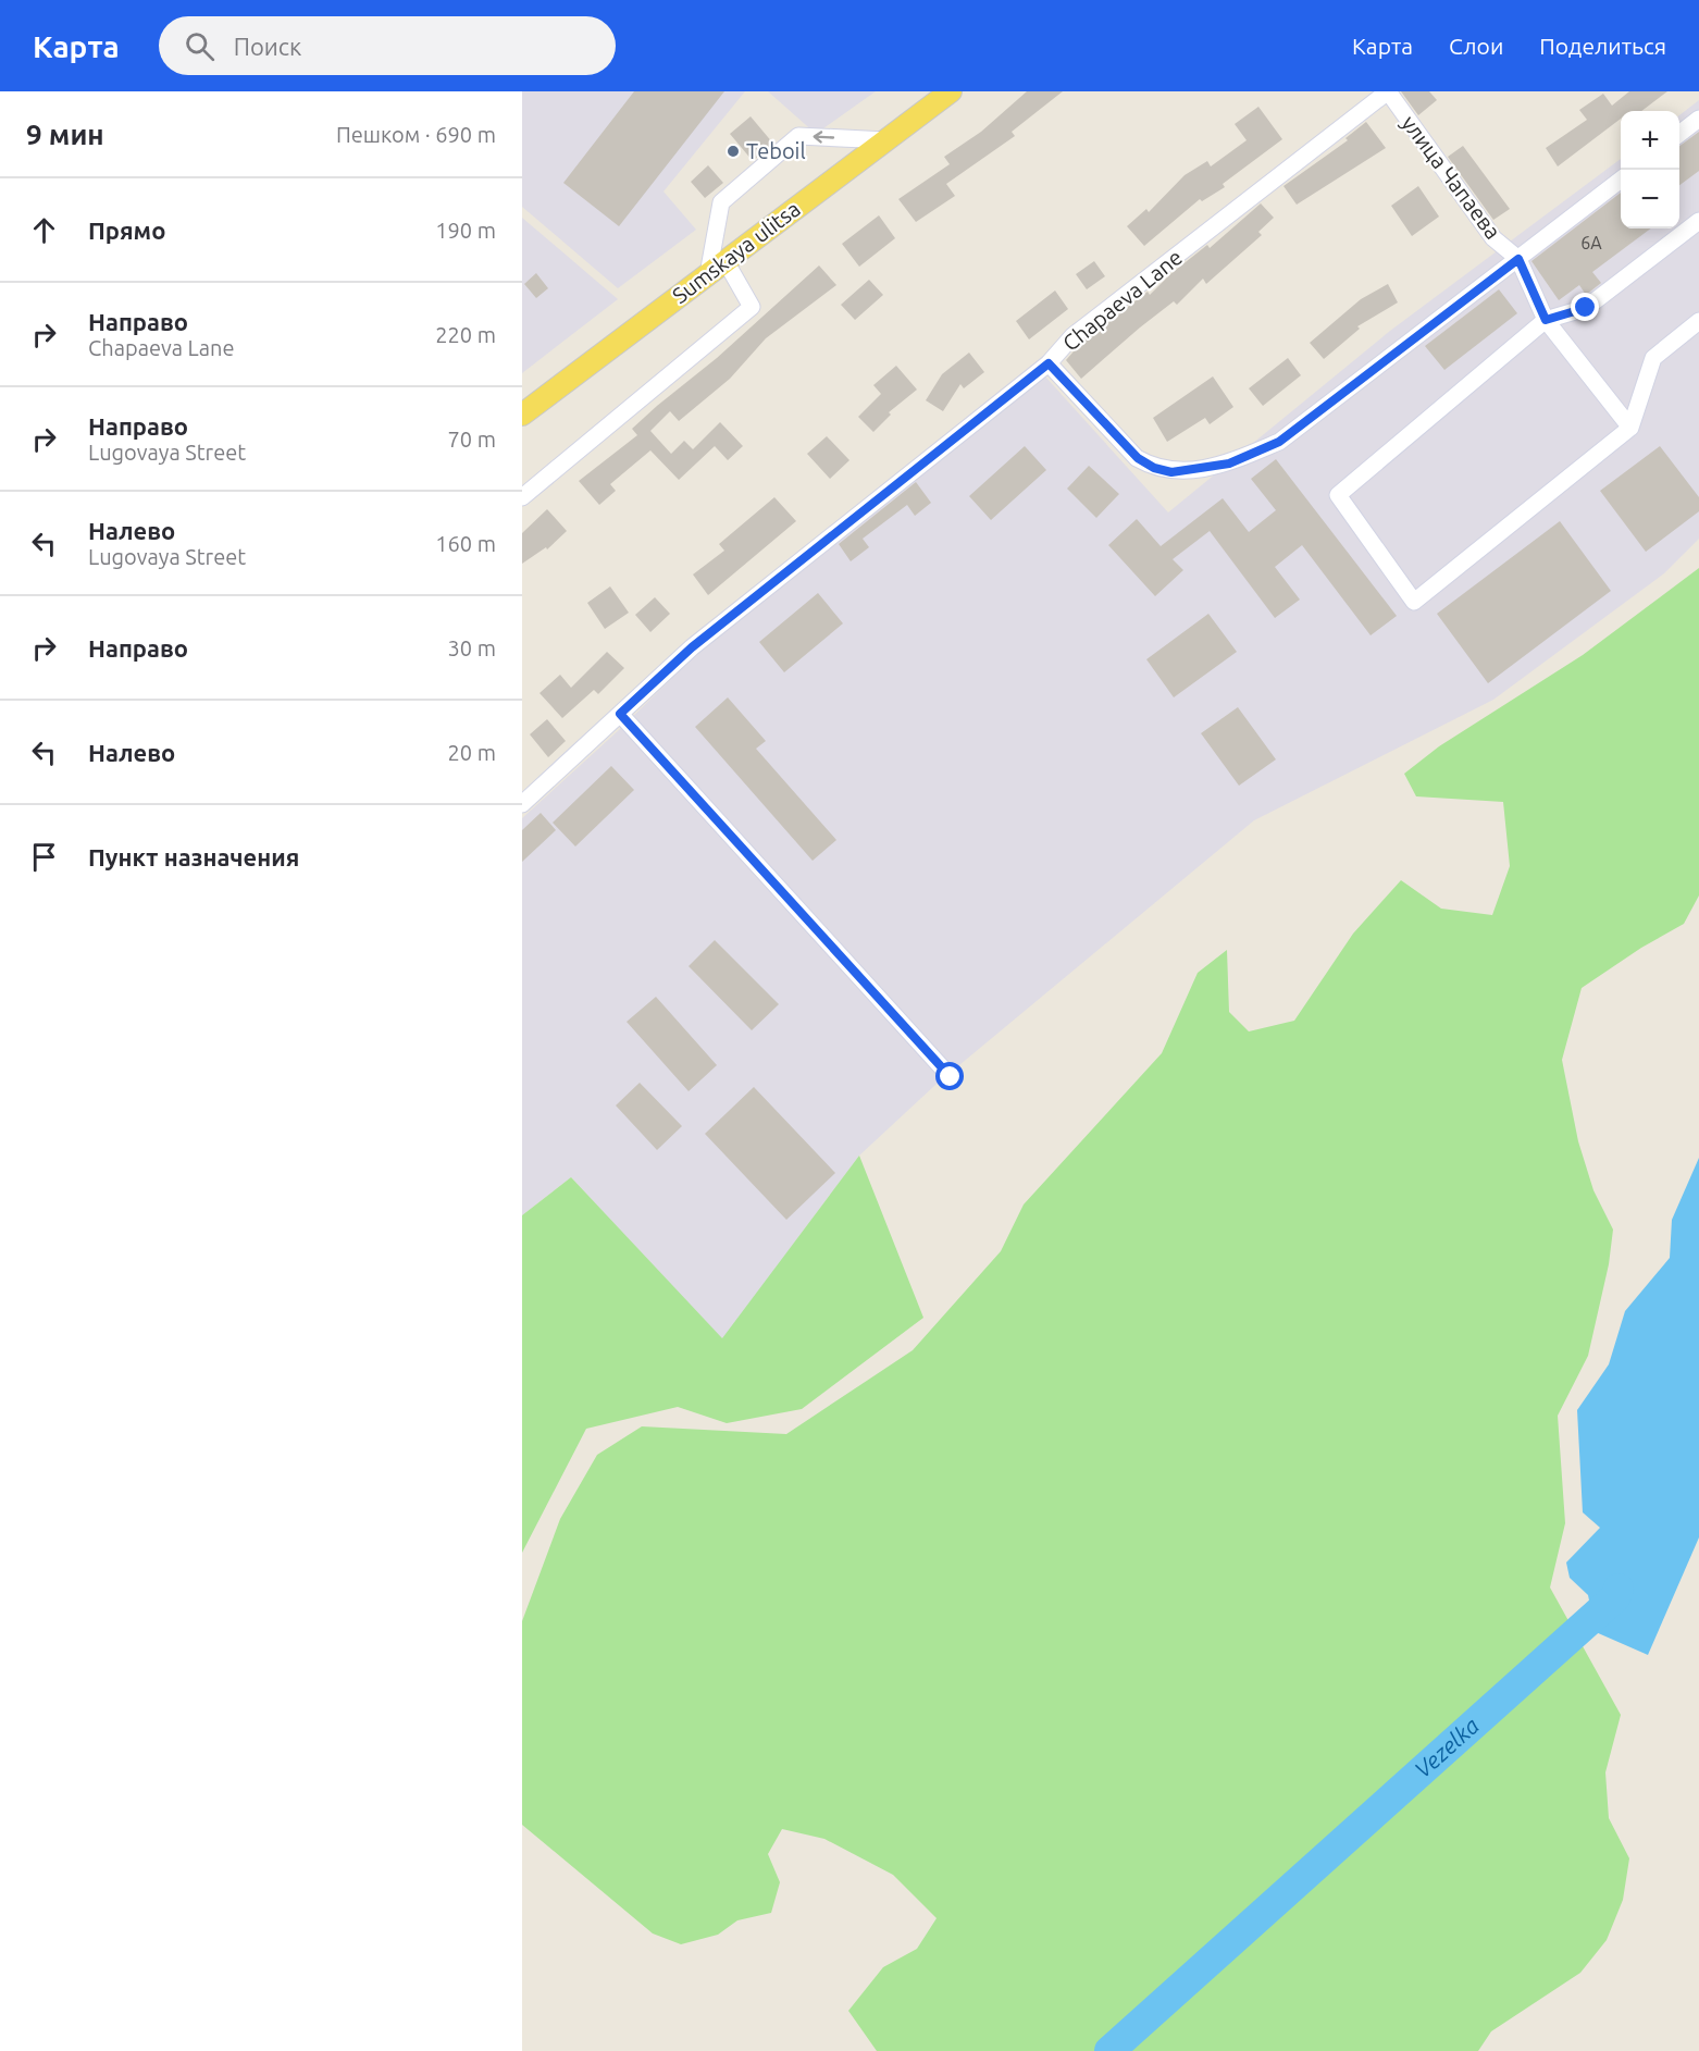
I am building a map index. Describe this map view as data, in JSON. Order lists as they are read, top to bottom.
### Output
{
  "streets": {
    "main road": ["Sumskaya ulitsa"],
    "street": ["улица Чапаева", "Chapaeva Lane"]
  },
  "crossings": [
    ["улица Чапаева", "Chapaeva Lane"]
  ],
  "water": ["Vezelka"],
  "places": ["Teboil"],
  "house_numbers": ["6А"],
  "page": {
    "header": "Карта",
    "search": "Поиск",
    "nav": ["Карта", "Слои", "Поделиться"],
    "heading": ["9 мин", "Пешком · 690 m"],
    "map_buttons": ["+", "−"],
    "list": [
      ["Прямо", "190 m"],
      ["Направо", "Chapaeva Lane", "220 m"],
      ["Направо", "Lugovaya Street", "70 m"],
      ["Налево", "Lugovaya Street", "160 m"],
      ["Направо", "30 m"],
      ["Налево", "20 m"],
      "Пункт назначения"
    ]
  }
}
